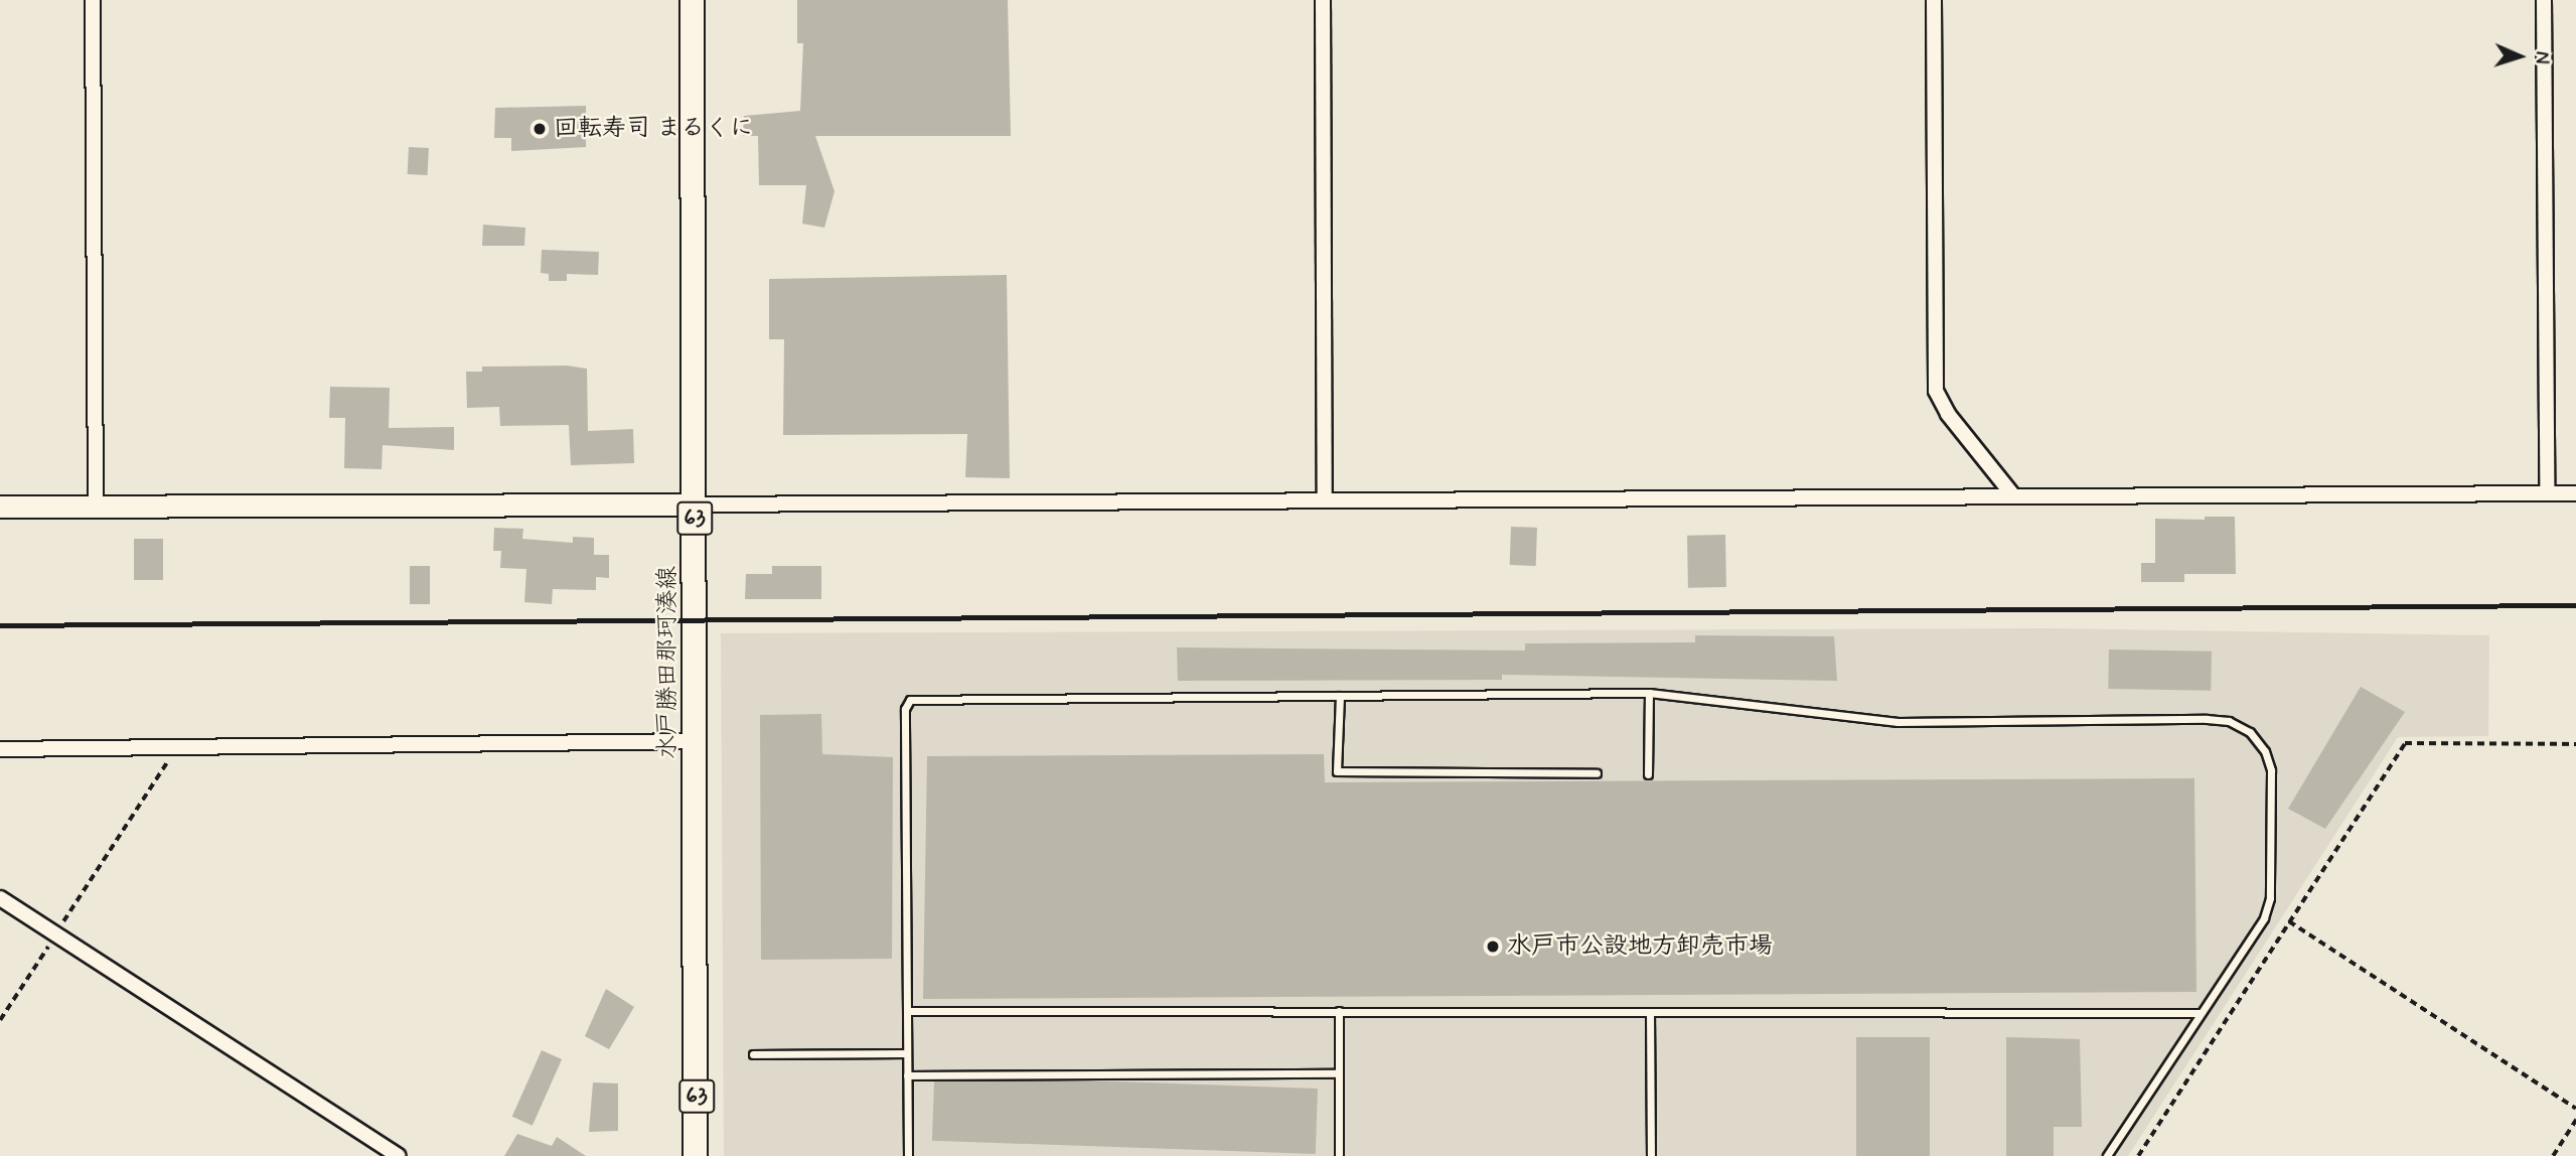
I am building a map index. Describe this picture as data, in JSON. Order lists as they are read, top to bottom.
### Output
{
  "streets": {
    "main road": ["63", "水戸勝田那珂湊線"]
  },
  "places": ["回転寿司 まるくに", "水戸市公設地方卸売市場"],
  "north": "right"
}
